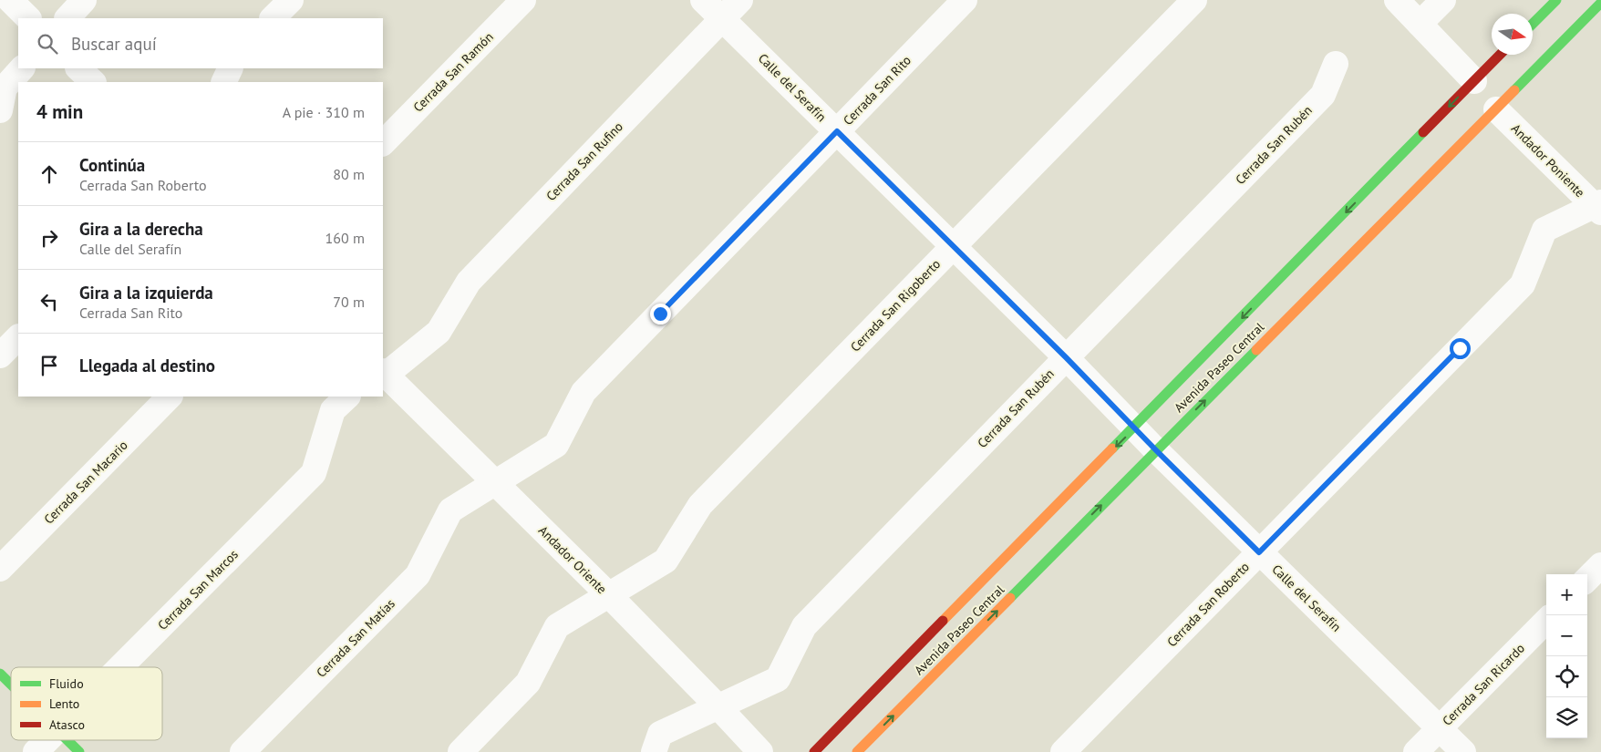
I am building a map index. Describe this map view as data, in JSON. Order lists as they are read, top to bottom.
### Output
{
  "streets": {
    "street": [
      "Cerrada San Ramón",
      "Calle del Serafín",
      "Cerrada San Rito",
      "Cerrada San Rubén",
      "Andador Poniente",
      "Cerrada San Rufino",
      "Cerrada San Rigoberto",
      "Avenida Paseo Central",
      "Cerrada San Macario",
      "Andador Oriente",
      "Cerrada San Marcos",
      "Cerrada San Roberto",
      "Cerrada San Matías",
      "Cerrada San Ricardo"
    ]
  },
  "crossings": [
    ["Calle del Serafín", "Cerrada San Rito"],
    ["Calle del Serafín", "Cerrada San Rubén"],
    ["Calle del Serafín", "Cerrada San Rufino"],
    ["Calle del Serafín", "Cerrada San Rigoberto"],
    ["Calle del Serafín", "Avenida Paseo Central"],
    ["Calle del Serafín", "Cerrada San Roberto"],
    ["Calle del Serafín", "Cerrada San Ricardo"],
    ["Cerrada San Rito", "Andador Oriente"],
    ["Cerrada San Rito", "Cerrada San Matías"],
    ["Cerrada San Rubén", "Andador Oriente"],
    ["Andador Poniente", "Avenida Paseo Central"],
    ["Andador Poniente", "Cerrada San Roberto"],
    ["Cerrada San Rufino", "Andador Oriente"],
    ["Cerrada San Rigoberto", "Andador Oriente"],
    ["Andador Oriente", "Cerrada San Matías"]
  ],
  "legend": ["Fluido", "Lento", "Atasco"],
  "north": "right",
  "page": {
    "search": "Buscar aquí",
    "heading": ["4 min", "A pie · 310 m"],
    "list": [
      ["Continúa", "Cerrada San Roberto", "80 m"],
      ["Gira a la derecha", "Calle del Serafín", "160 m"],
      ["Gira a la izquierda", "Cerrada San Rito", "70 m"],
      "Llegada al destino"
    ],
    "map_buttons": ["+", "−"]
  }
}
